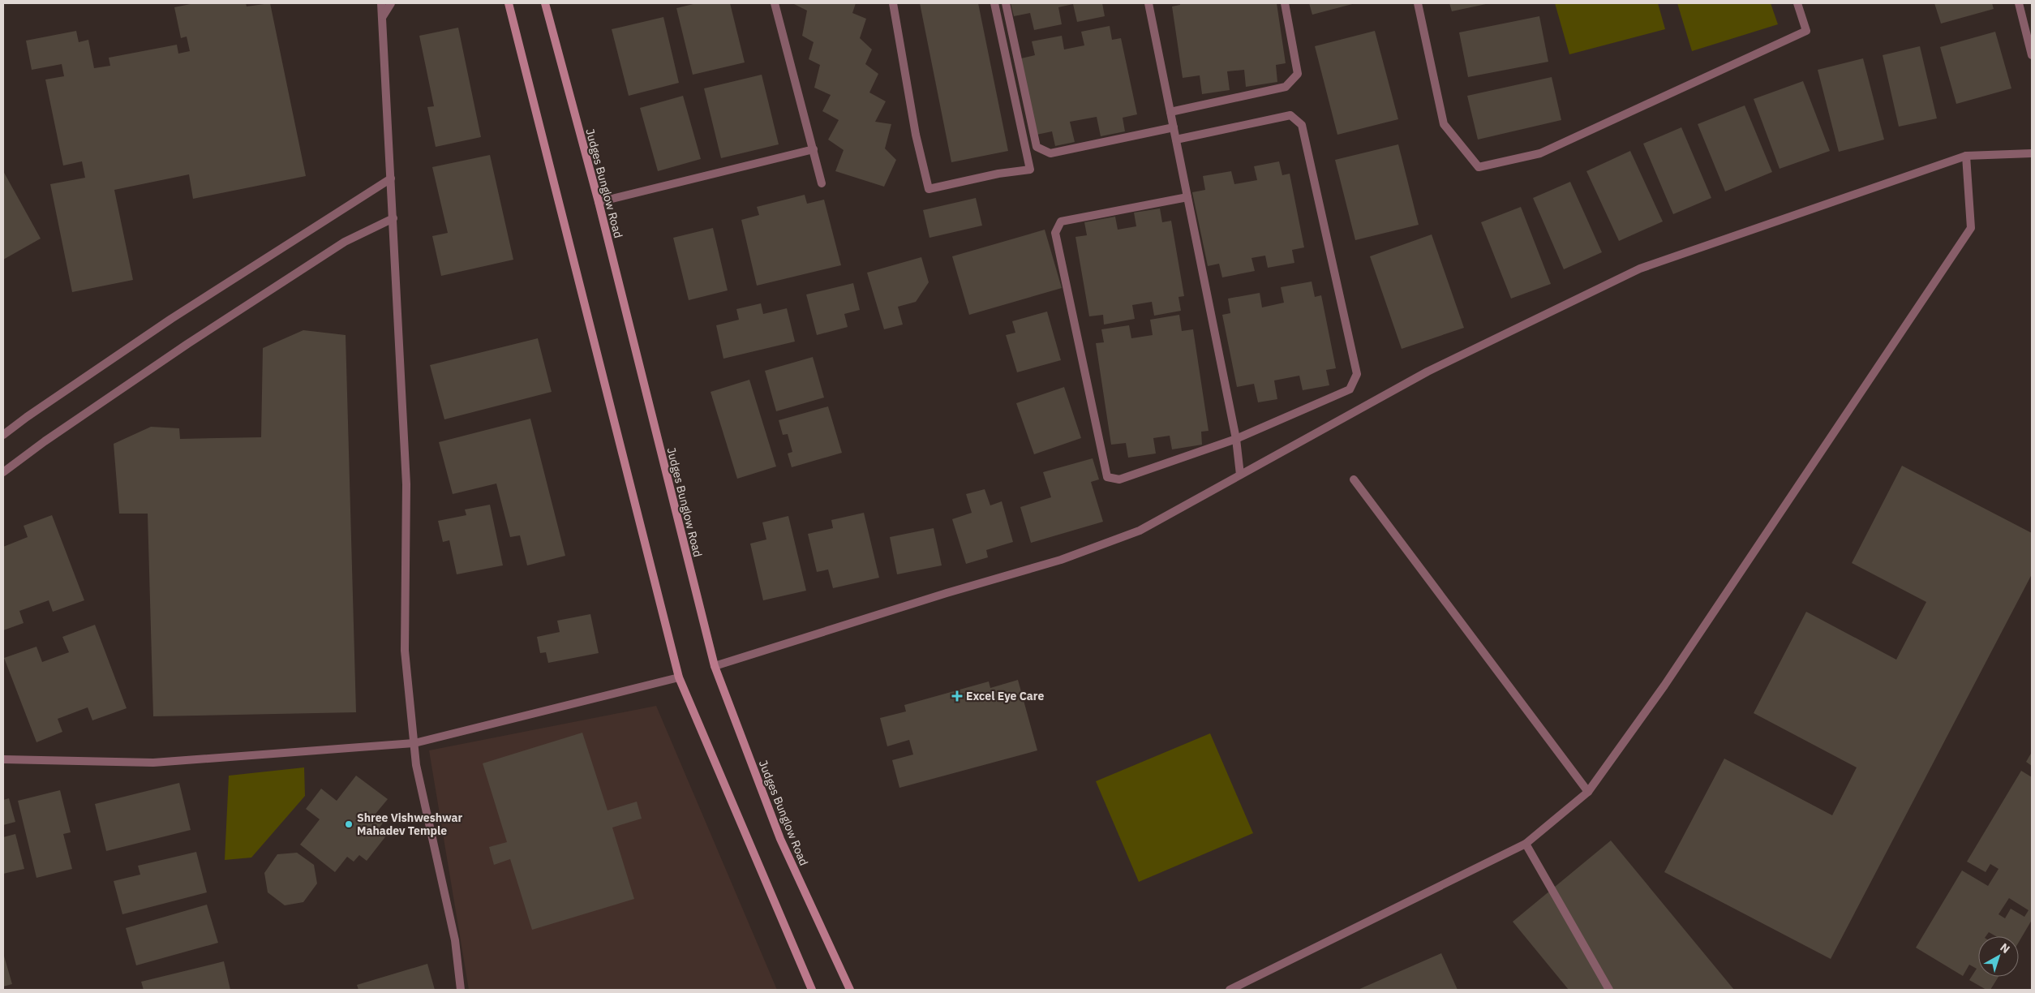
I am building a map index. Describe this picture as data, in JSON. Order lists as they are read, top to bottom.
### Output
{
  "streets": {
    "main road": ["Judges Bunglow Road"]
  },
  "places": {
    "health": ["Excel Eye Care"],
    "other": ["Shree Vishweshwar Mahadev Temple"]
  },
  "north": "top right"
}
